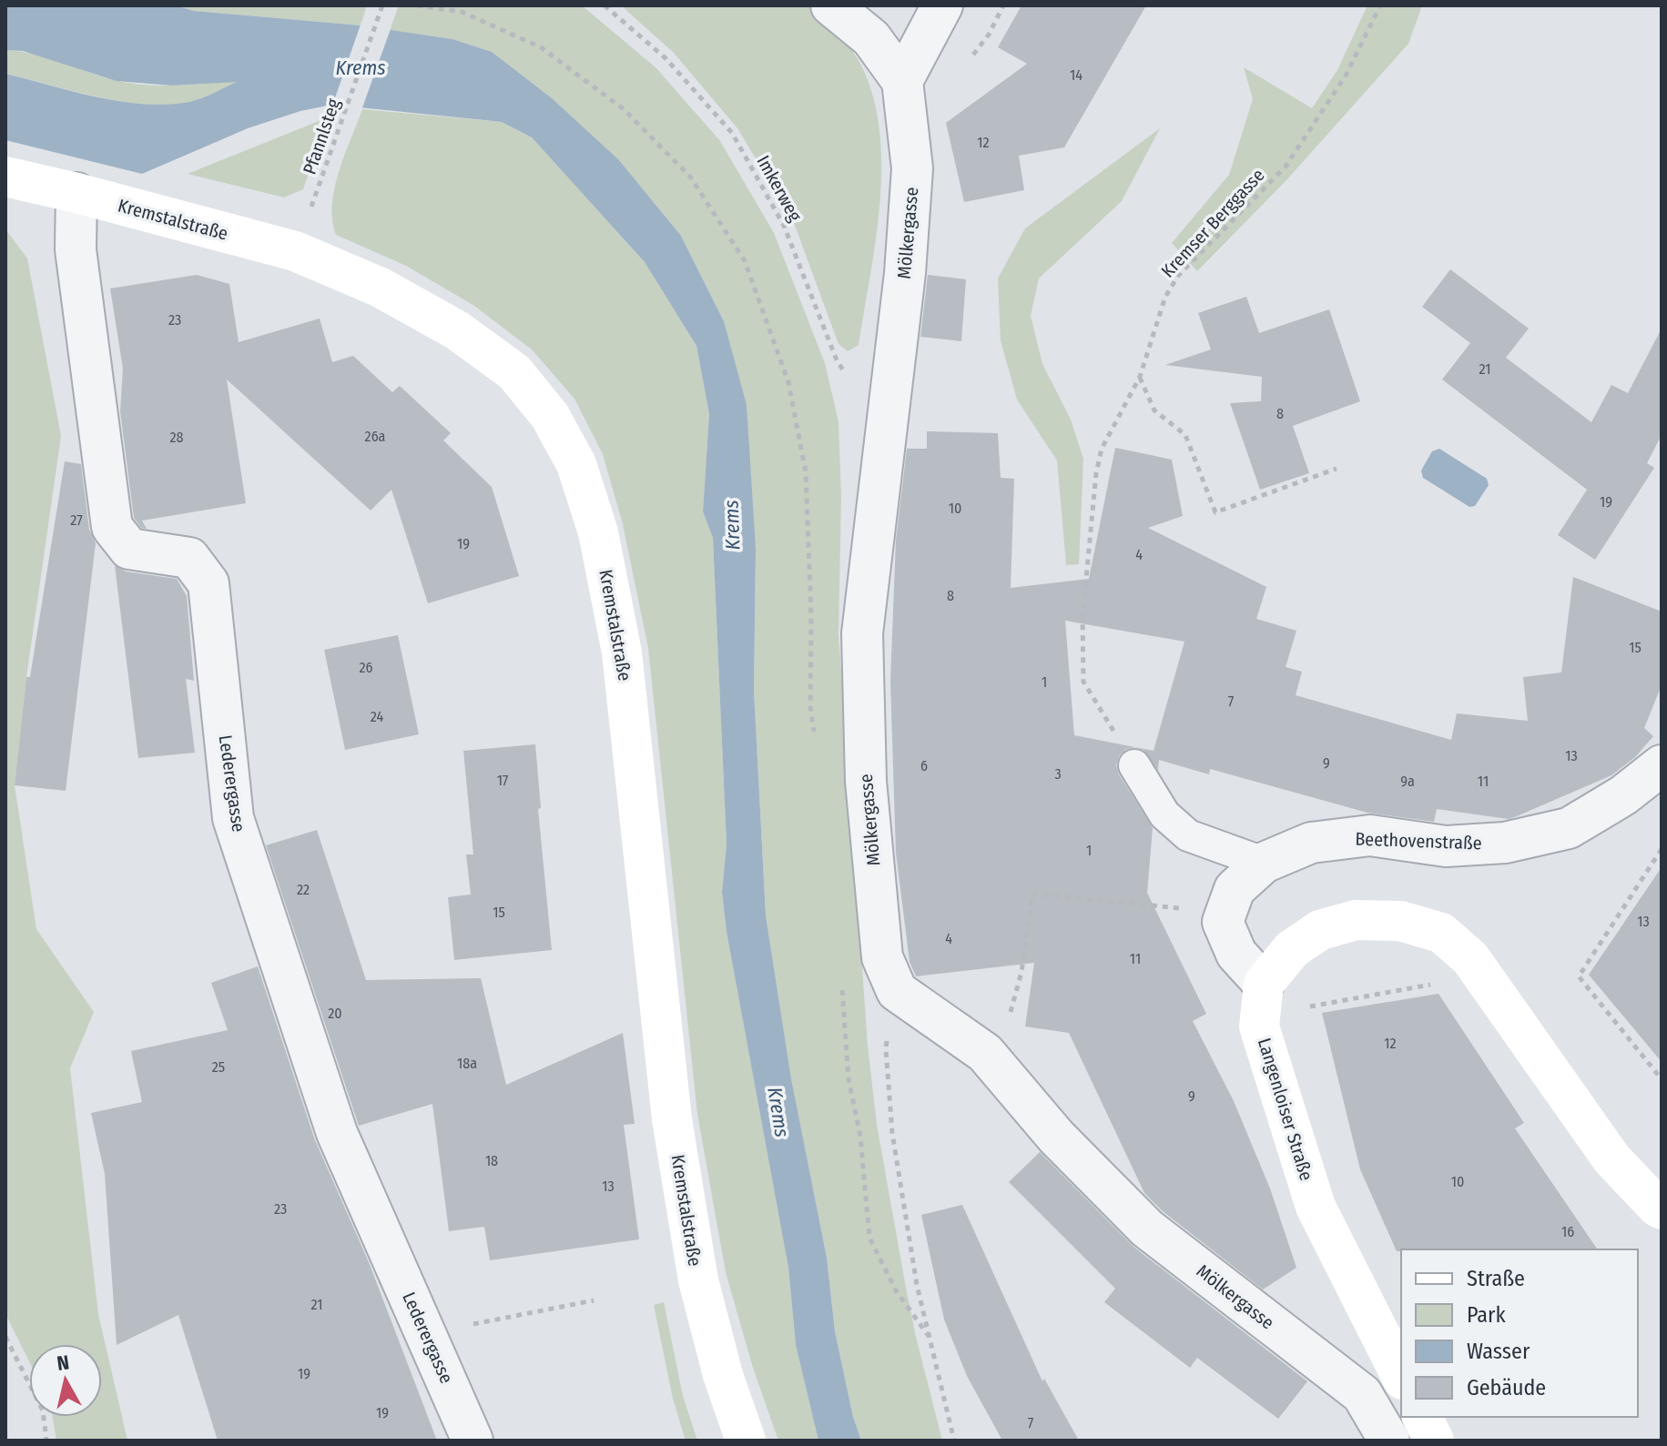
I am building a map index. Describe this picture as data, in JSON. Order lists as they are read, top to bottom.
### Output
{
  "streets": {
    "main road": ["Kremstalstraße", "Langenloiser Straße"],
    "street": ["Mölkergasse", "Lederergasse", "Beethovenstraße"],
    "path": ["Pfannlsteg", "Imkerweg", "Kremser Berggasse"]
  },
  "crossings": [
    ["Imkerweg", "Mölkergasse"],
    ["Kremstalstraße", "Lederergasse"]
  ],
  "water": ["Krems"],
  "house_numbers": [
    "14",
    "12",
    "23",
    "21",
    "8",
    "26a",
    "28",
    "19",
    "10",
    "27",
    "19",
    "4",
    "8",
    "15",
    "26",
    "1",
    "7",
    "24",
    "13",
    "9",
    "6",
    "3",
    "17",
    "9a",
    "11",
    "1",
    "22",
    "15",
    "13",
    "4",
    "11",
    "20",
    "12",
    "18a",
    "25",
    "9",
    "18",
    "10",
    "13",
    "23",
    "16",
    "21",
    "19",
    "19",
    "7"
  ],
  "legend": [
    "Straße",
    "Park",
    "Wasser",
    "Gebäude"
  ],
  "north": "top"
}
